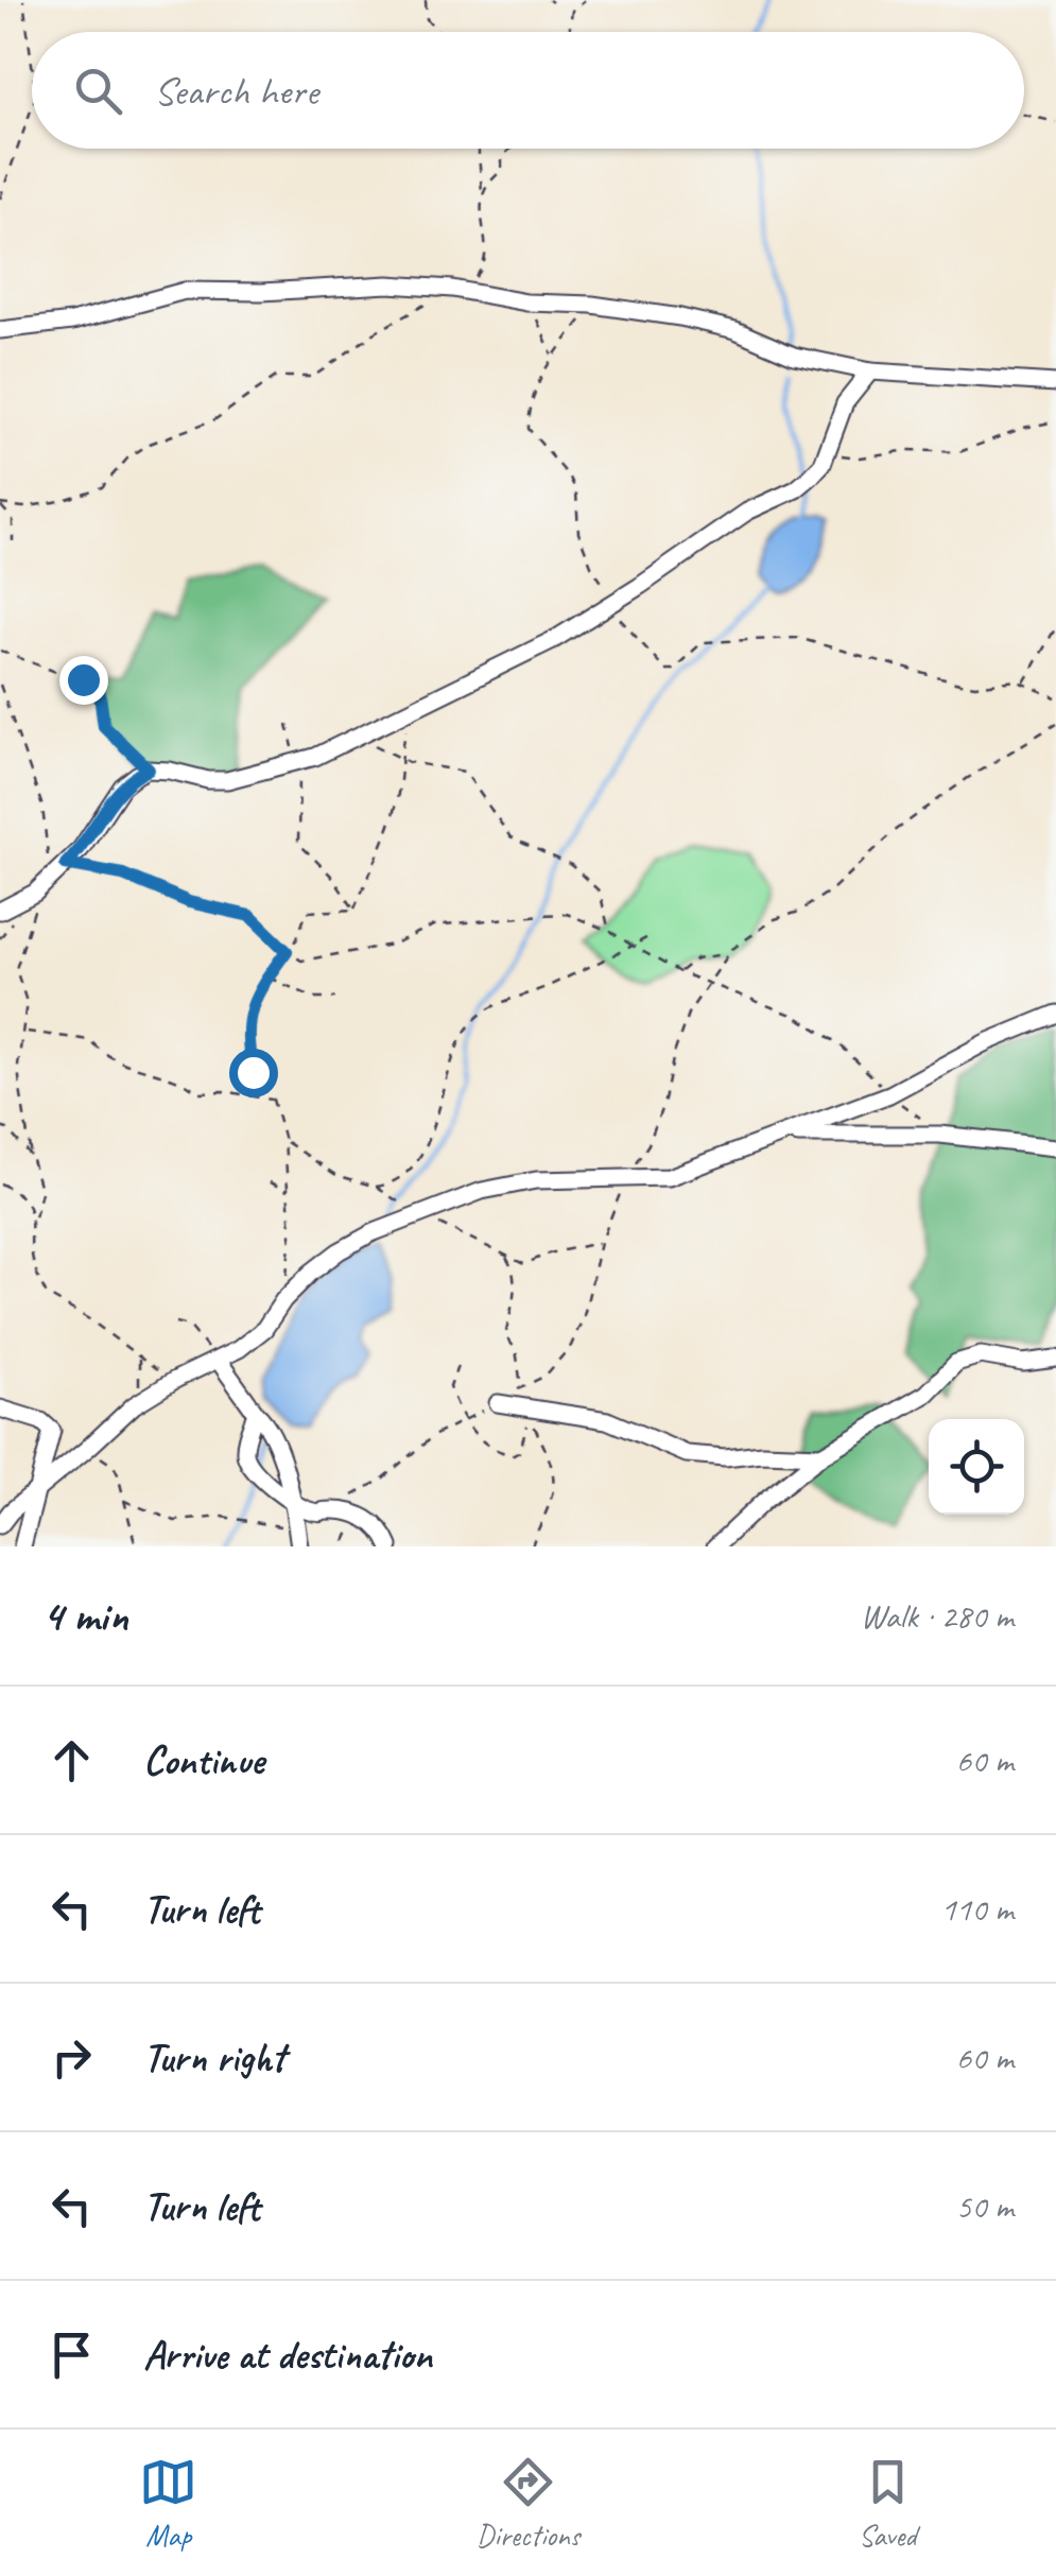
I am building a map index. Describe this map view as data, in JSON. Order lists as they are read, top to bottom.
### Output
{
  "page": {
    "search": "Search here",
    "heading": ["4 min", "Walk · 280 m"],
    "list": [
      ["Continue", "60 m"],
      ["Turn left", "110 m"],
      ["Turn right", "60 m"],
      ["Turn left", "50 m"],
      "Arrive at destination"
    ],
    "nav": ["Map", "Directions", "Saved"]
  }
}
